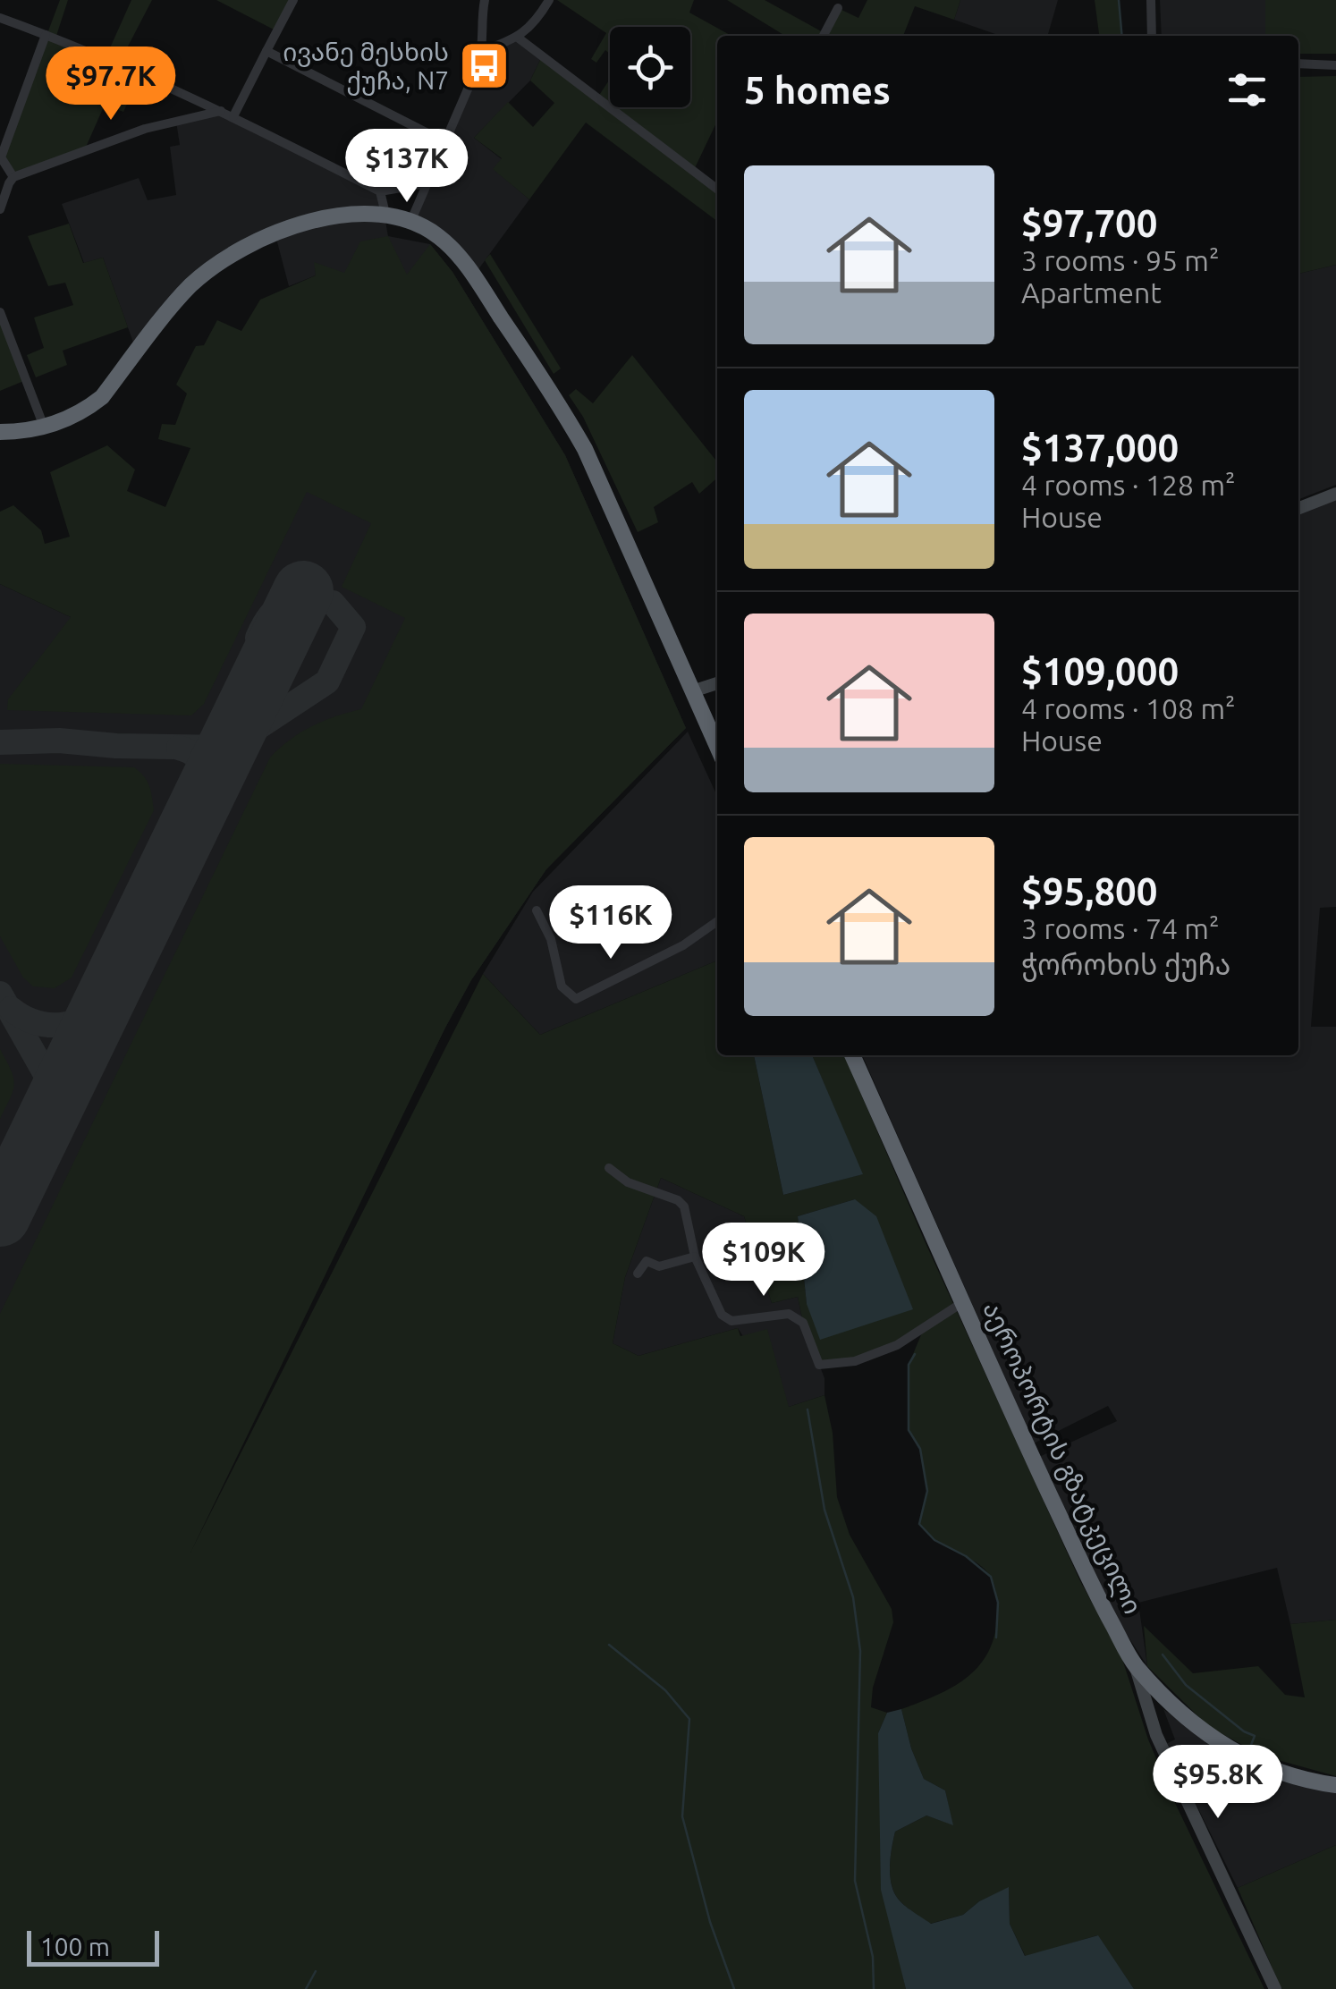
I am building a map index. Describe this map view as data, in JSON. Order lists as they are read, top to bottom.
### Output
{
  "streets": {
    "highway": ["აეროპორტის გზატკეცილი"]
  },
  "places": {
    "bus stop": ["ივანე მესხის ქუჩა, N7"]
  },
  "scale_bar": "100 m",
  "page": {
    "heading": "5 homes",
    "price": [
      "$97.7K",
      "$137K",
      "$116K",
      "$109K",
      "$95.8K"
    ],
    "list": [
      {
        "name": "$97,700",
        "note": "3 rooms · 95 m² · Apartment"
      },
      {
        "name": "$137,000",
        "note": "4 rooms · 128 m² · House"
      },
      {
        "name": "$109,000",
        "note": "4 rooms · 108 m² · House"
      },
      {
        "name": "$95,800",
        "note": "3 rooms · 74 m² · ჭოროხის ქუჩა"
      }
    ],
    "scale": "100 m"
  }
}
